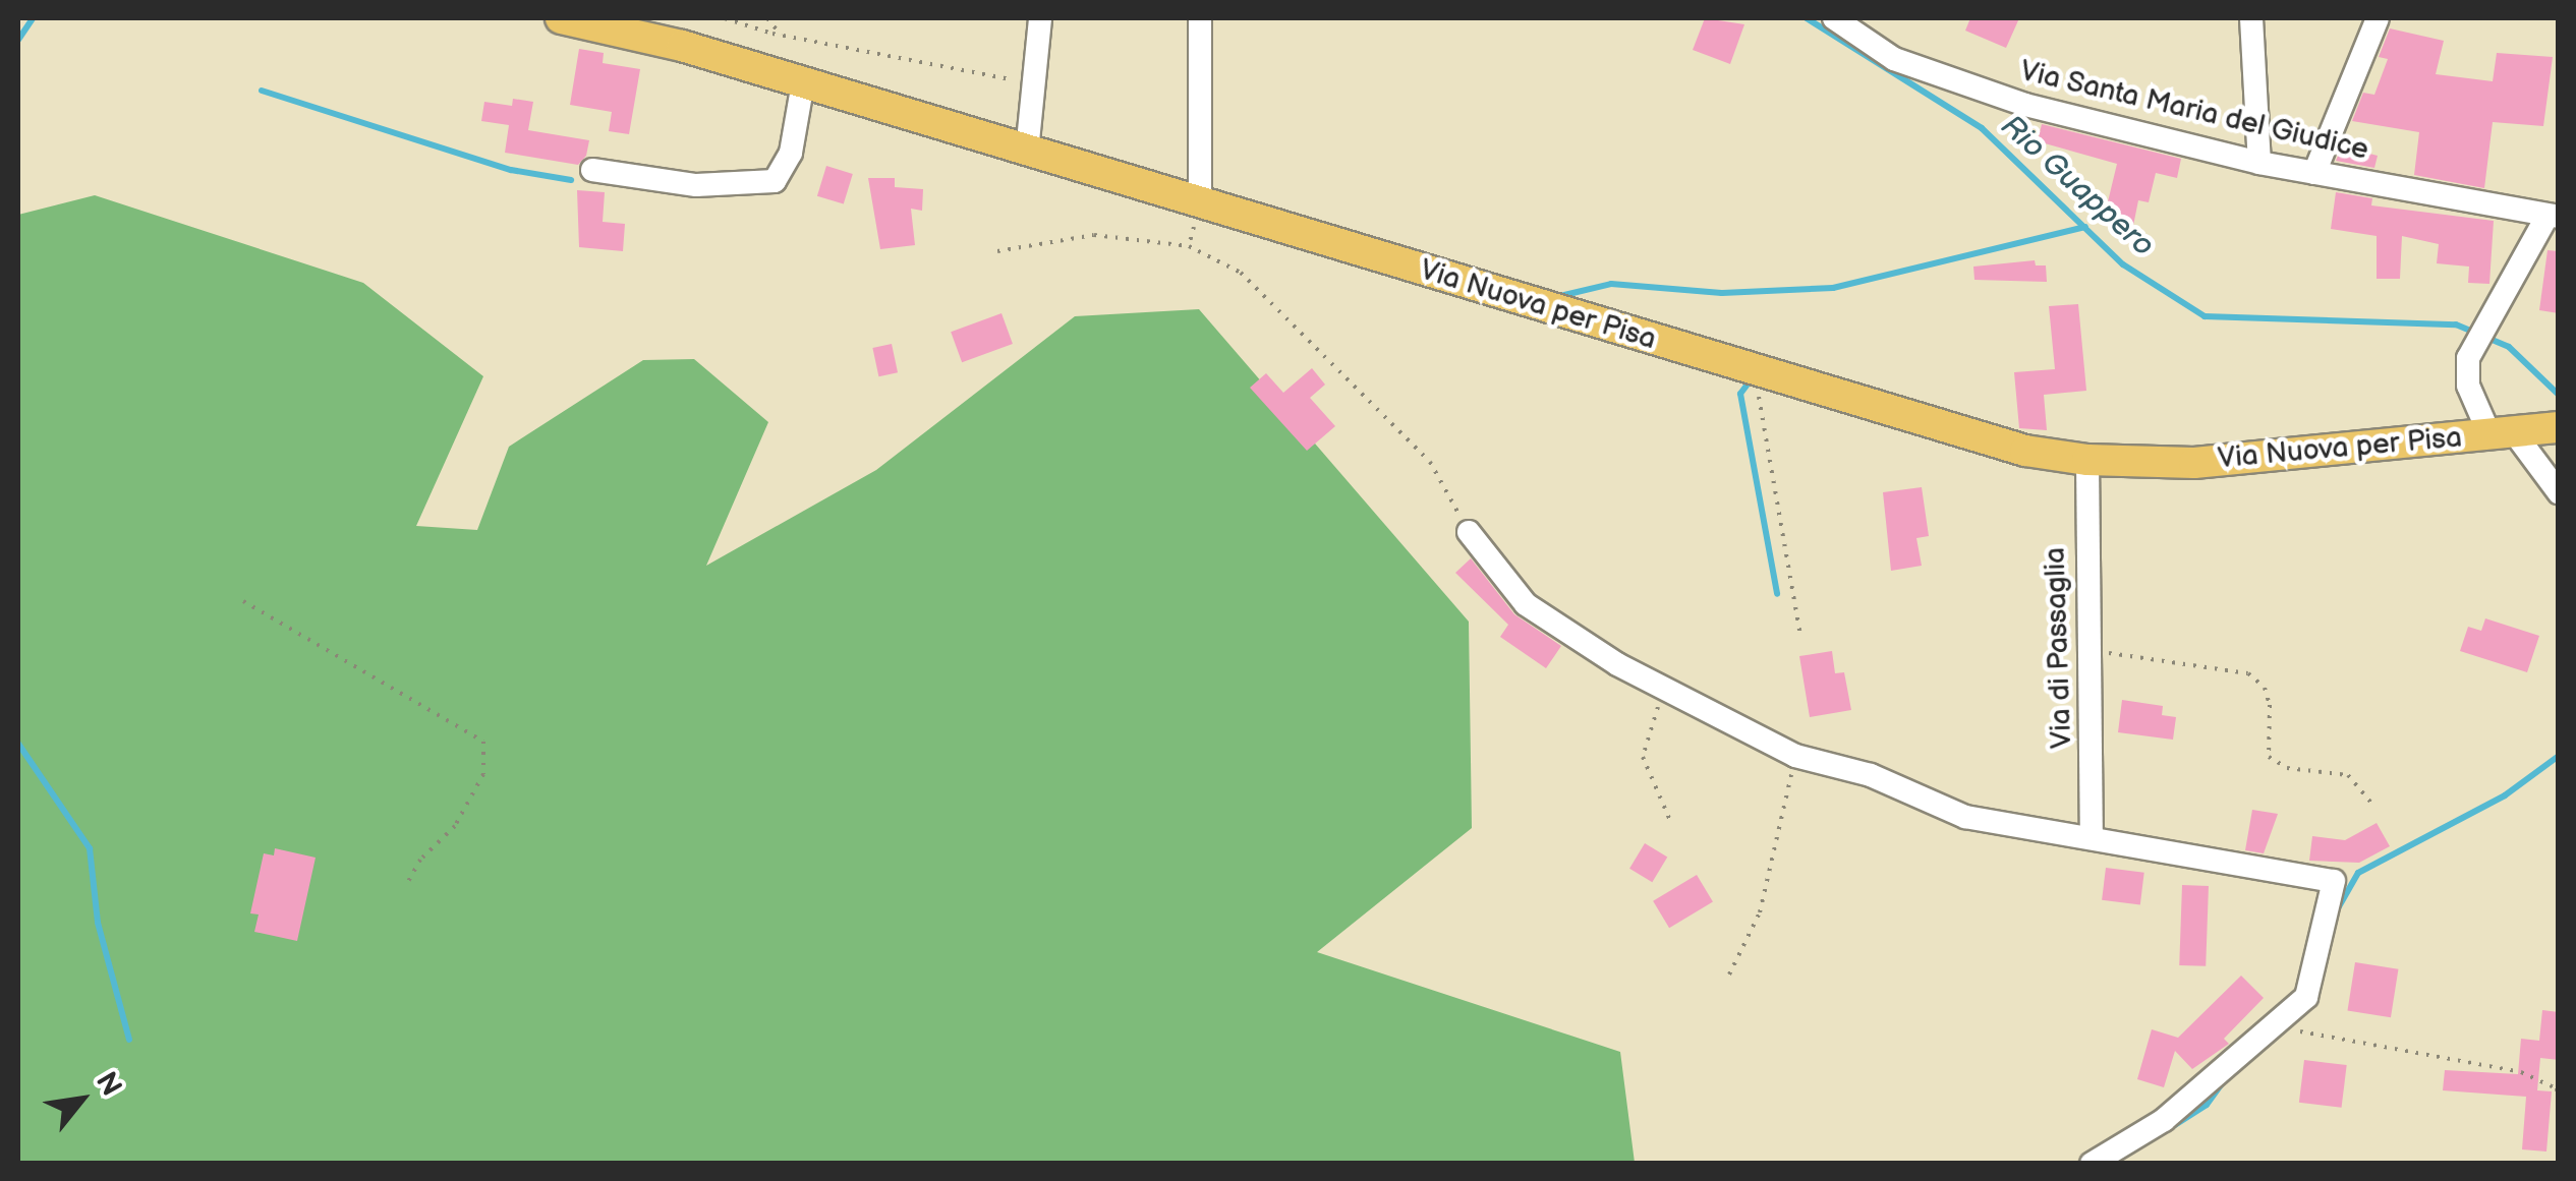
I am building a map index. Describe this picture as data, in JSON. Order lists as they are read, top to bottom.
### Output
{
  "streets": {
    "main road": ["Via Nuova per Pisa"],
    "street": ["Via Santa Maria del Giudice", "Via di Passaglia"]
  },
  "crossings": [
    ["Via Nuova per Pisa", "Via di Passaglia"]
  ],
  "water": ["Rio Guappero"],
  "north": "top right"
}
